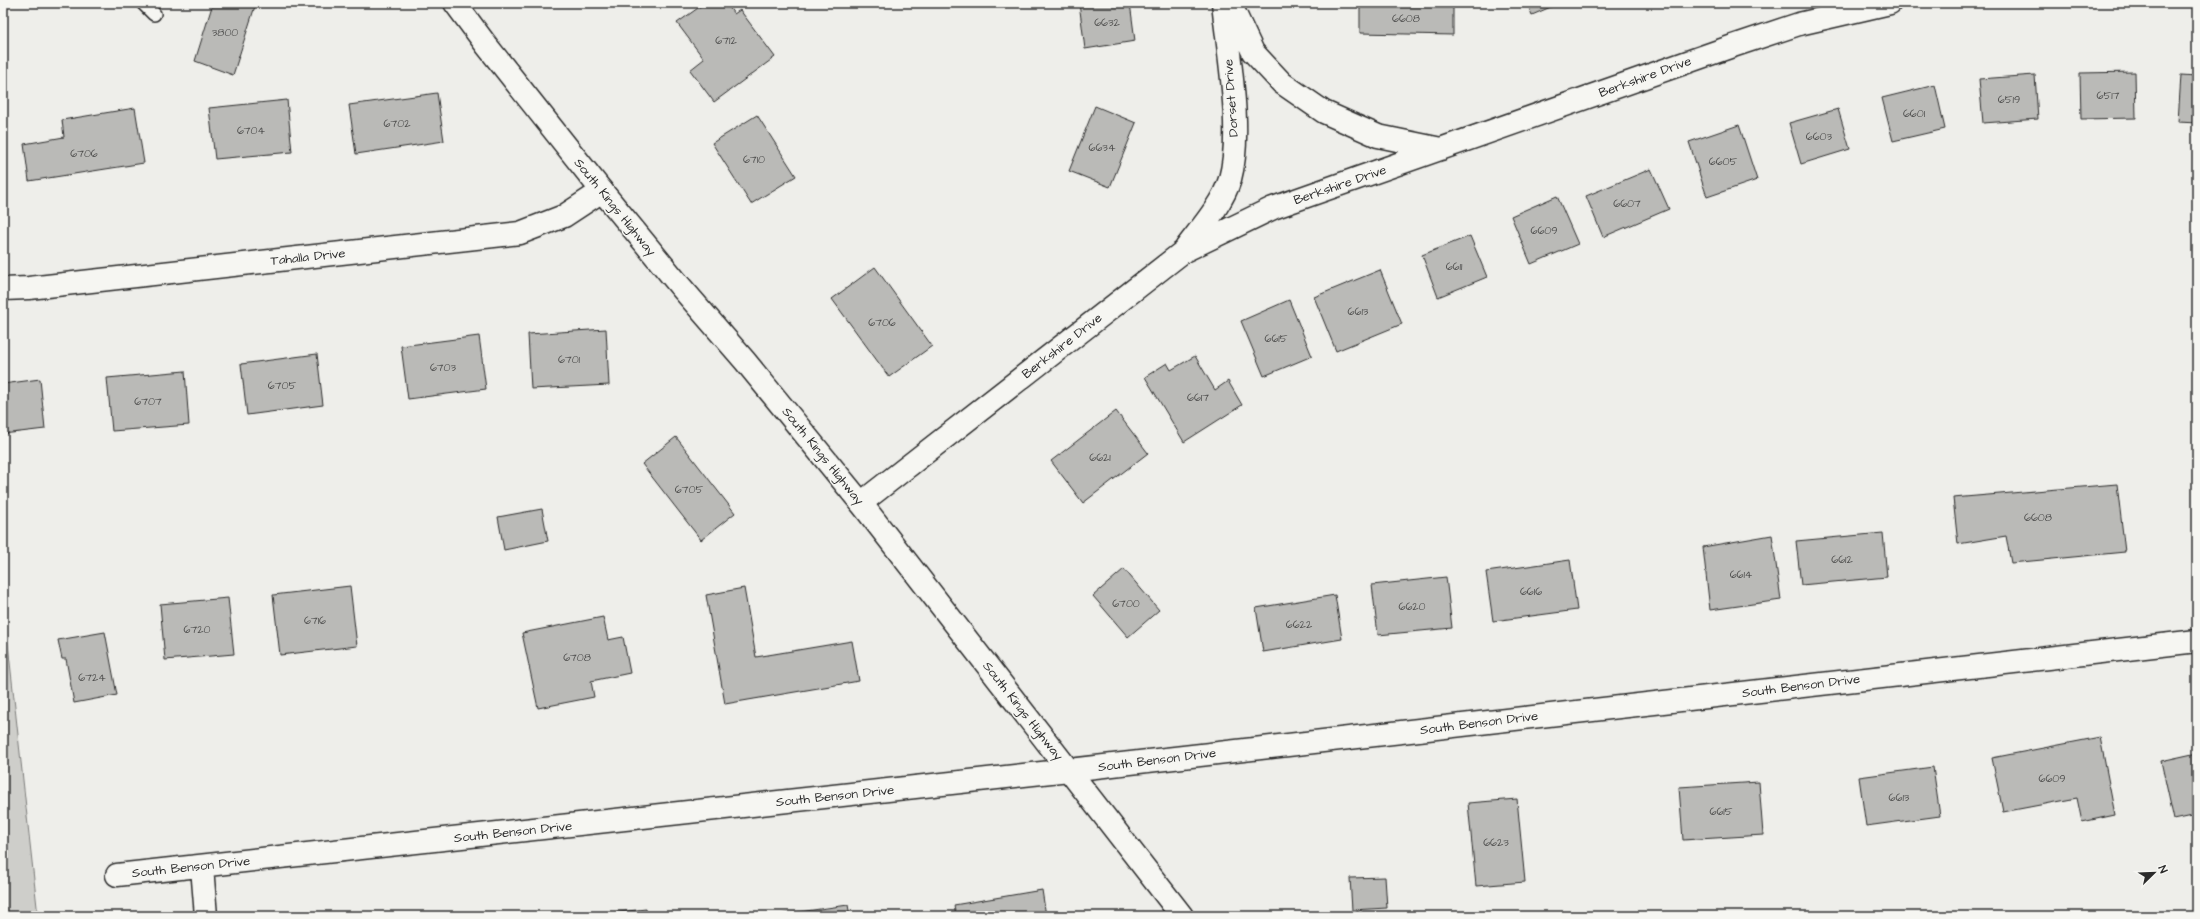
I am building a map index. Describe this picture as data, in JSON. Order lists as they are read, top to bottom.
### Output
{
  "streets": {
    "street": [
      "Berkshire Drive",
      "Dorset Drive",
      "South Kings Highway",
      "Tahalla Drive",
      "South Benson Drive"
    ]
  },
  "crossings": [
    ["Berkshire Drive", "Dorset Drive"],
    ["Berkshire Drive", "South Kings Highway"],
    ["South Kings Highway", "Tahalla Drive"],
    ["South Kings Highway", "South Benson Drive"]
  ],
  "house_numbers": [
    "6608",
    "6632",
    "3800",
    "6712",
    "6517",
    "6519",
    "6601",
    "6702",
    "6704",
    "6603",
    "6634",
    "6706",
    "6710",
    "6605",
    "6607",
    "6609",
    "6611",
    "6613",
    "6706",
    "6615",
    "6701",
    "6703",
    "6705",
    "6617",
    "6707",
    "6621",
    "6705",
    "6608",
    "6612",
    "6614",
    "6616",
    "6700",
    "6620",
    "6716",
    "6622",
    "6720",
    "6708",
    "6724",
    "6609",
    "6613",
    "6615",
    "6623"
  ],
  "north": "top right"
}
